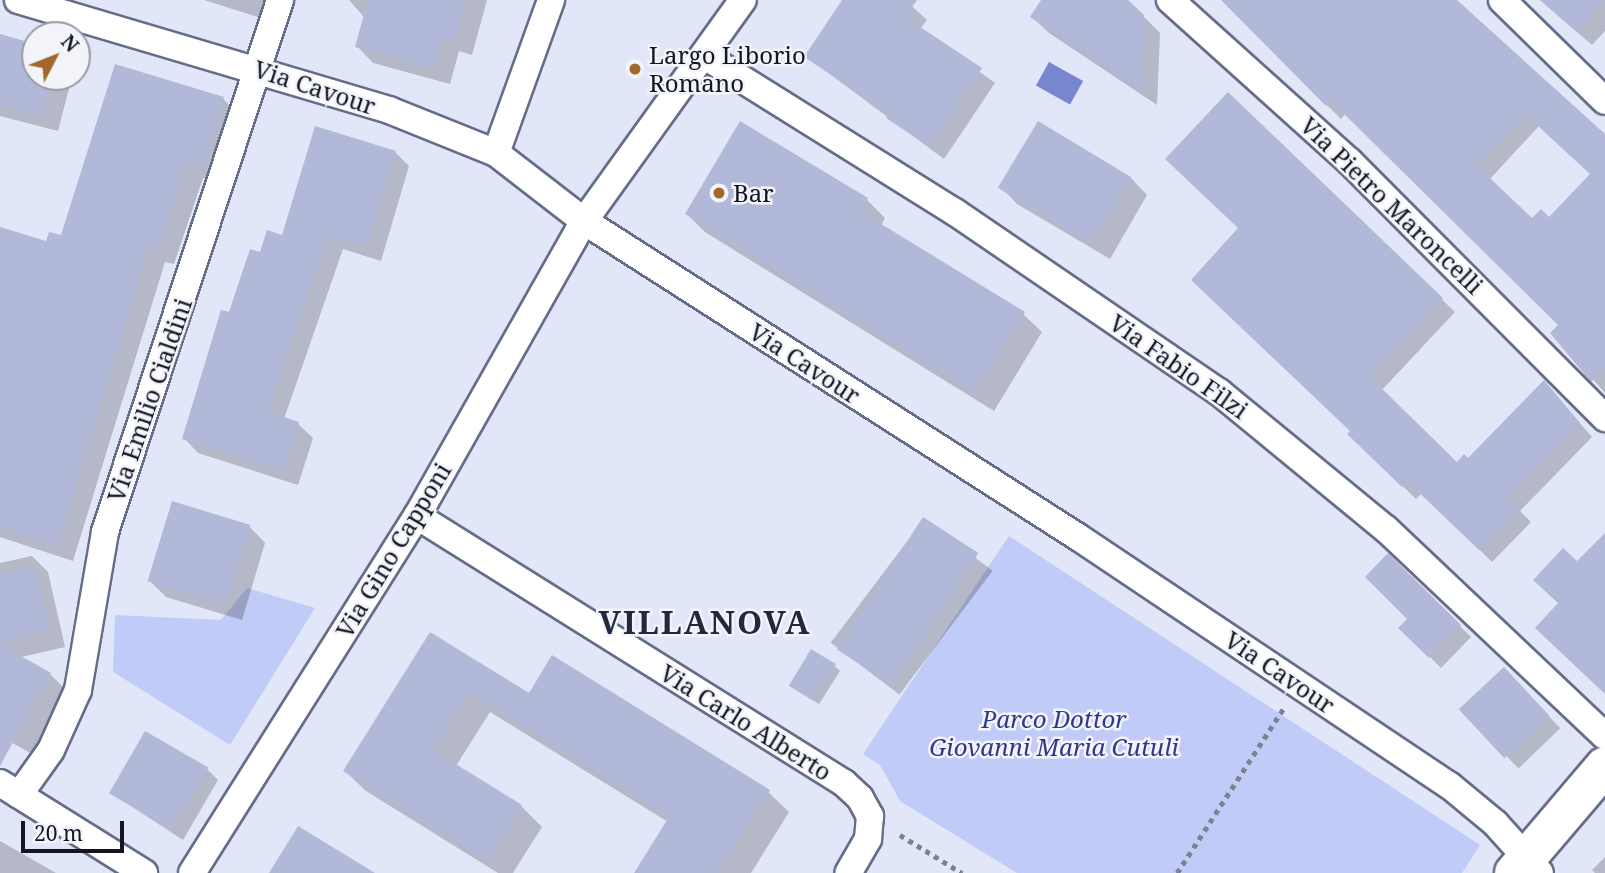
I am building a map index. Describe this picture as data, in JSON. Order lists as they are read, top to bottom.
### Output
{
  "streets": {
    "street": [
      "Via Cavour",
      "Via Pietro Maroncelli",
      "Via Fabio Filzi",
      "Via Emilio Cialdini",
      "Via Gino Capponi",
      "Via Carlo Alberto"
    ]
  },
  "crossings": [
    ["Via Cavour", "Via Emilio Cialdini"],
    ["Via Cavour", "Via Gino Capponi"],
    ["Via Gino Capponi", "Via Carlo Alberto"]
  ],
  "districts": ["VILLANOVA"],
  "parks": ["Parco Dottor Giovanni Maria Cutuli"],
  "places": ["Largo Liborio Romano", "Bar"],
  "scale_bar": "20 m",
  "north": "top right"
}
